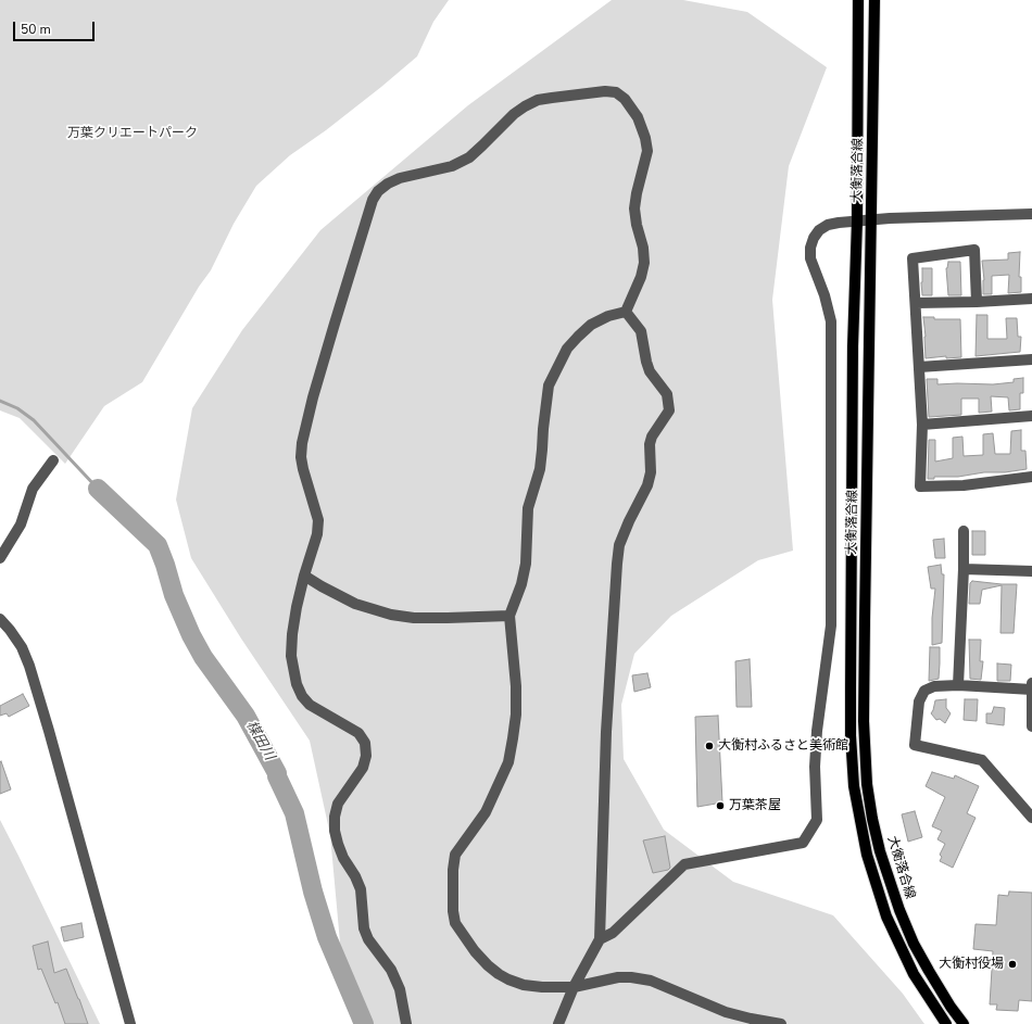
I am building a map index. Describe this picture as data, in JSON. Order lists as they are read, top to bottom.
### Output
{
  "streets": {
    "main road": ["大衡落合線"]
  },
  "water": ["楳田川"],
  "parks": ["万葉クリエートパーク"],
  "places": ["大衡村ふるさと美術館", "万葉茶屋", "大衡村役場"],
  "scale_bar": "50 m"
}
